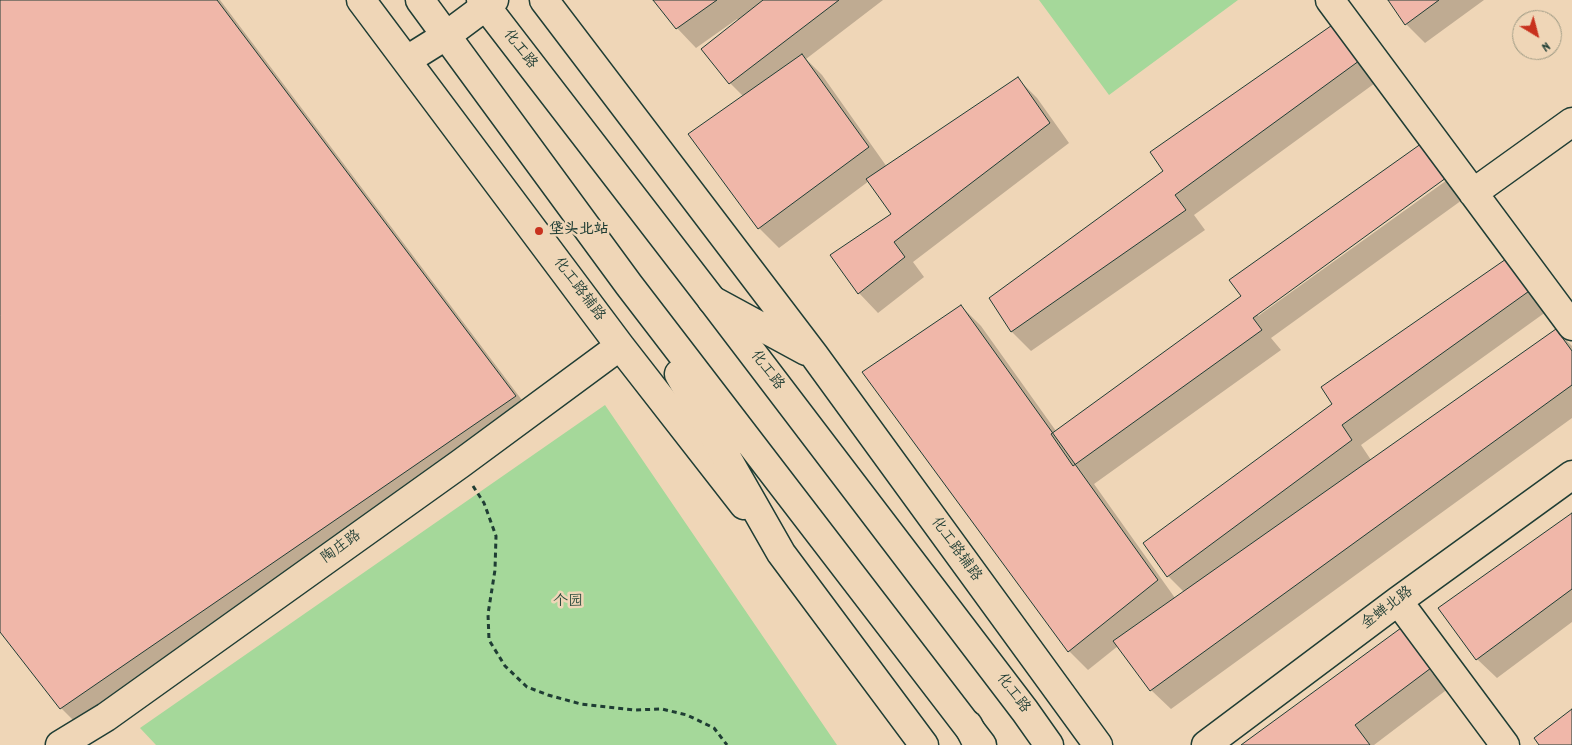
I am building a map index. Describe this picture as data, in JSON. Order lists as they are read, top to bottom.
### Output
{
  "streets": {
    "street": [
      "化工路",
      "化工路辅路",
      "陶庄路",
      "金蝉北路"
    ]
  },
  "crossings": [
    ["化工路", "化工路辅路"],
    ["化工路辅路", "陶庄路"]
  ],
  "parks": ["个园"],
  "places": ["垡头北站"],
  "north": "bottom right"
}
